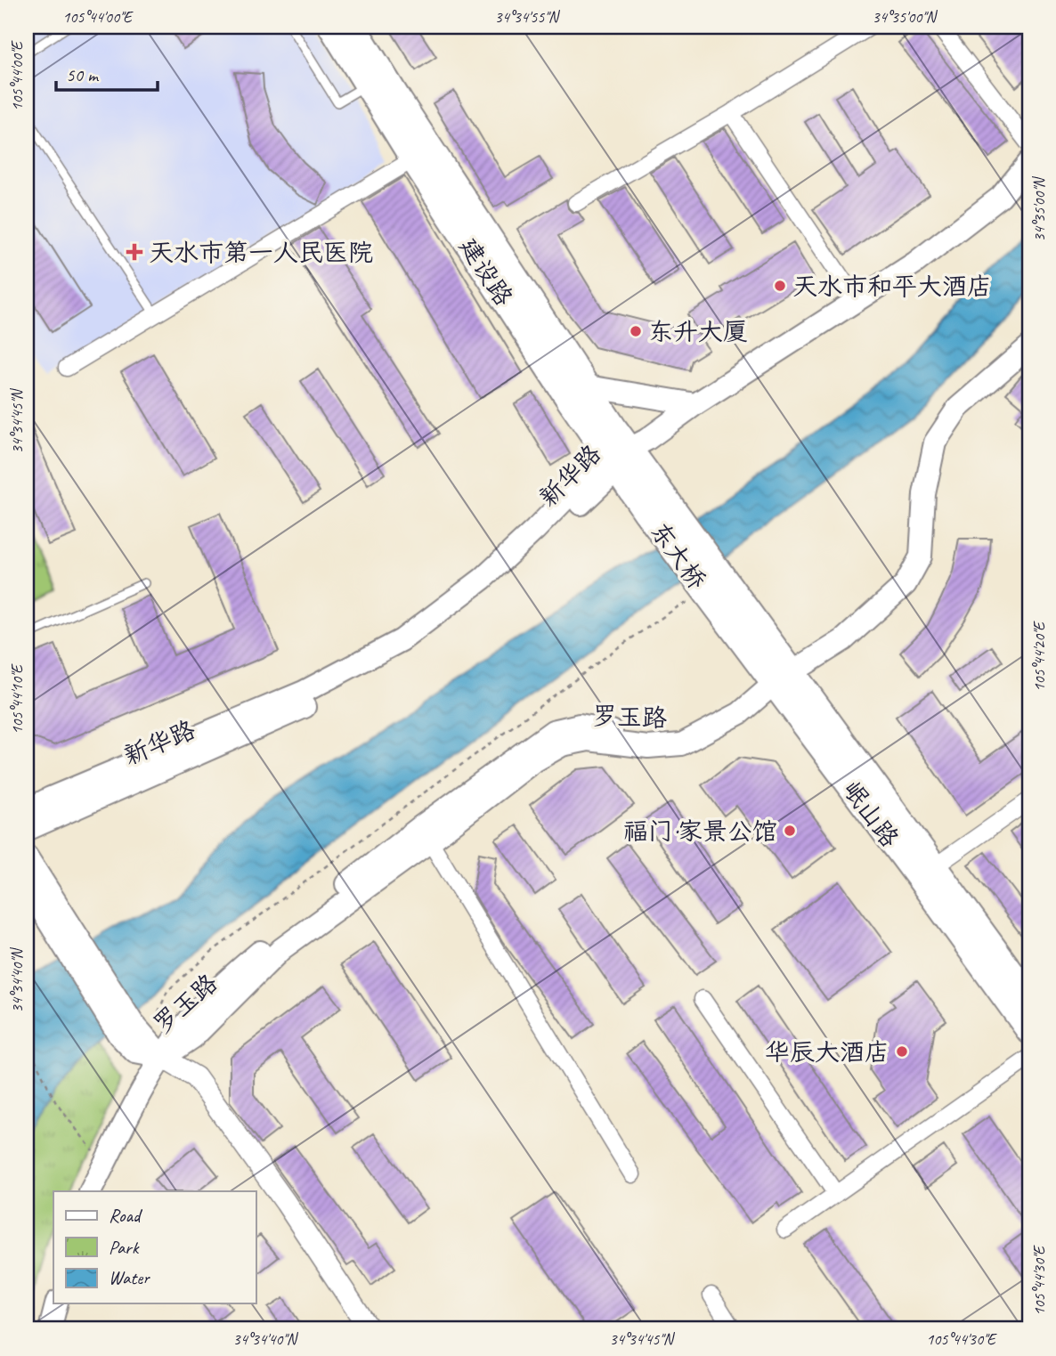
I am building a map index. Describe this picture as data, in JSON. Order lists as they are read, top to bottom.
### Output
{
  "streets": {
    "main road": [
      "建设路",
      "新华路",
      "东大桥",
      "罗玉路",
      "岷山路"
    ]
  },
  "crossings": [
    ["建设路", "新华路"],
    ["建设路", "东大桥"],
    ["罗玉路", "岷山路"]
  ],
  "places": {
    "health": ["天水市第一人民医院"],
    "other": [
      "天水市和平大酒店",
      "东升大厦",
      "福门·家景公馆",
      "华辰大酒店"
    ]
  },
  "legend": ["Road", "Park", "Water"],
  "scale_bar": "50 m",
  "coordinates": [
    "105°44'00\"E",
    "34°34'55\"N",
    "34°35'00\"N",
    "34°34'45\"N",
    "105°44'20\"E",
    "105°44'10\"E",
    "34°34'40\"N",
    "105°44'30\"E"
  ]
}
